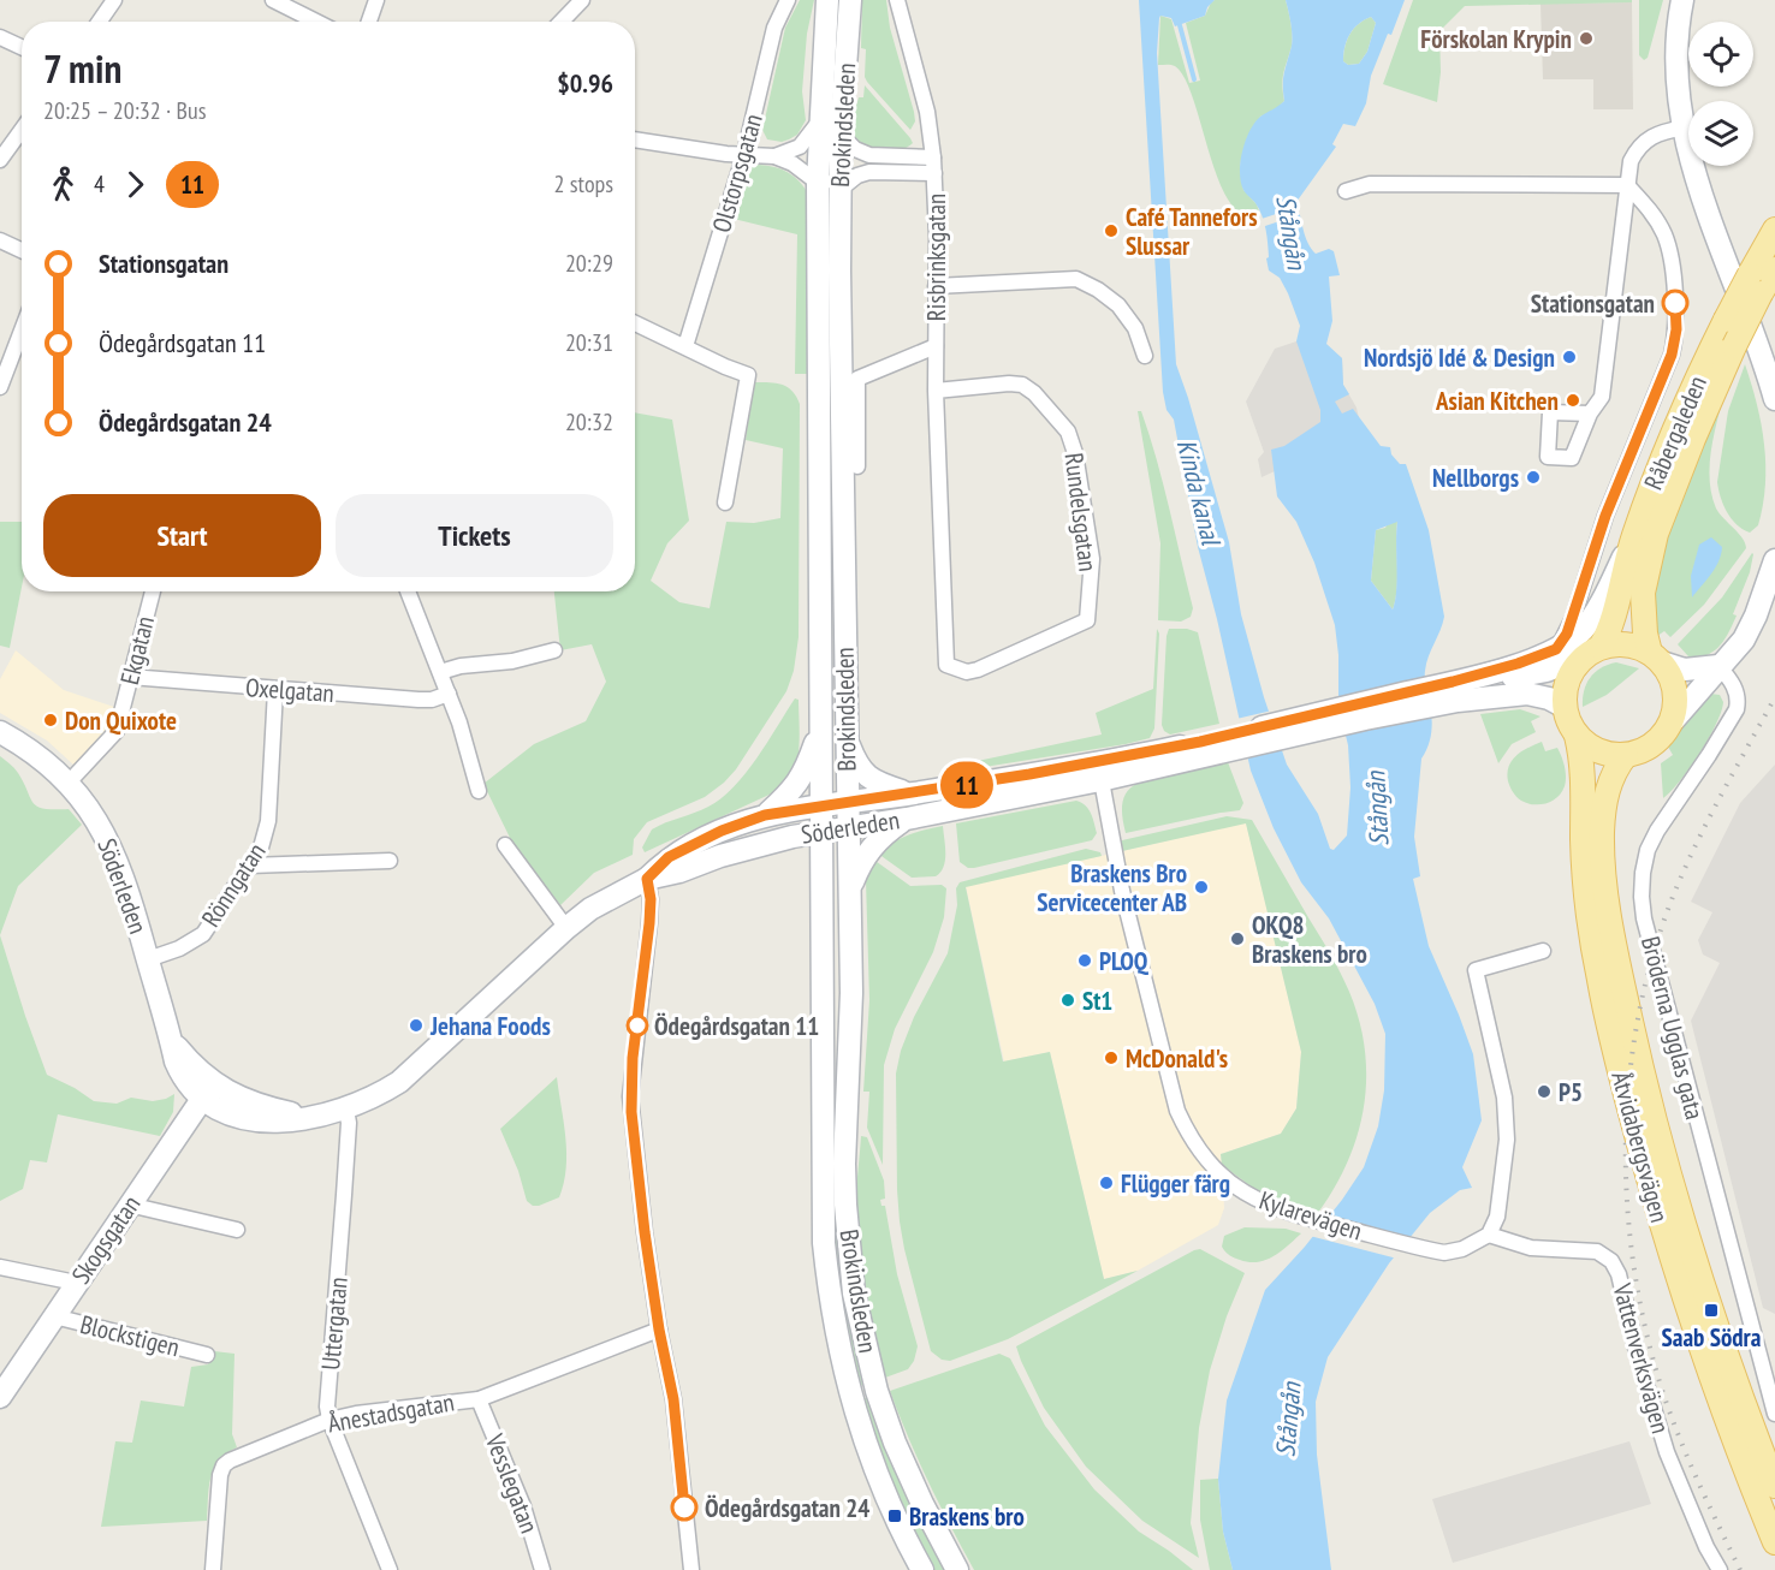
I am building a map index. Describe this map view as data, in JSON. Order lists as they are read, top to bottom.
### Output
{
  "streets": {
    "main road": [
      "Brokindsleden",
      "Råbergaleden",
      "Söderleden",
      "Åtvidabergsvägen",
      "Skogsgatan"
    ],
    "street": [
      "Olstorpsgatan",
      "Risbrinksgatan",
      "Rundelsgatan",
      "Ekgatan",
      "Oxelgatan",
      "Rönngatan",
      "Bröderna Ugglas gata",
      "Kylarevägen",
      "Uttergatan",
      "Blockstigen",
      "Vattenverksvägen",
      "Ånestadsgatan",
      "Vesslegatan"
    ]
  },
  "crossings": [
    ["Brokindsleden", "Söderleden"],
    ["Risbrinksgatan", "Rundelsgatan"],
    ["Råbergaleden", "Söderleden"],
    ["Råbergaleden", "Åtvidabergsvägen"],
    ["Ekgatan", "Oxelgatan"],
    ["Ekgatan", "Söderleden"],
    ["Oxelgatan", "Rönngatan"],
    ["Söderleden", "Rönngatan"],
    ["Söderleden", "Åtvidabergsvägen"],
    ["Söderleden", "Kylarevägen"],
    ["Söderleden", "Skogsgatan"],
    ["Söderleden", "Uttergatan"],
    ["Kylarevägen", "Vattenverksvägen"],
    ["Skogsgatan", "Blockstigen"],
    ["Uttergatan", "Ånestadsgatan"],
    ["Ånestadsgatan", "Vesslegatan"]
  ],
  "water": ["Stångån", "Kinda kanal"],
  "places": {
    "other": [
      "Förskolan Krypin",
      "Café Tannefors Slussar",
      "Stationsgatan",
      "Nordsjö Idé & Design",
      "Asian Kitchen",
      "Nellborgs",
      "Don Quixote",
      "Braskens Bro Servicecenter AB",
      "OKQ8 Braskens bro",
      "PLOQ",
      "St1",
      "Jehana Foods",
      "Ödegårdsgatan 11",
      "McDonald's",
      "P5",
      "Flügger färg",
      "Ödegårdsgatan 24"
    ],
    "transit": ["Saab Södra", "Braskens bro"]
  },
  "lines": ["bus line 11"],
  "page": {
    "on_map": "11",
    "heading": ["7 min", "20:25 – 20:32 · Bus", "$0.96"],
    "legs": ["4", "11", "2 stops"],
    "list": [
      {
        "name": "Stationsgatan",
        "value": "20:29"
      },
      {
        "name": "Ödegårdsgatan 11",
        "value": "20:31"
      },
      {
        "name": "Ödegårdsgatan 24",
        "value": "20:32"
      }
    ],
    "buttons": ["Start", "Tickets"]
  }
}
